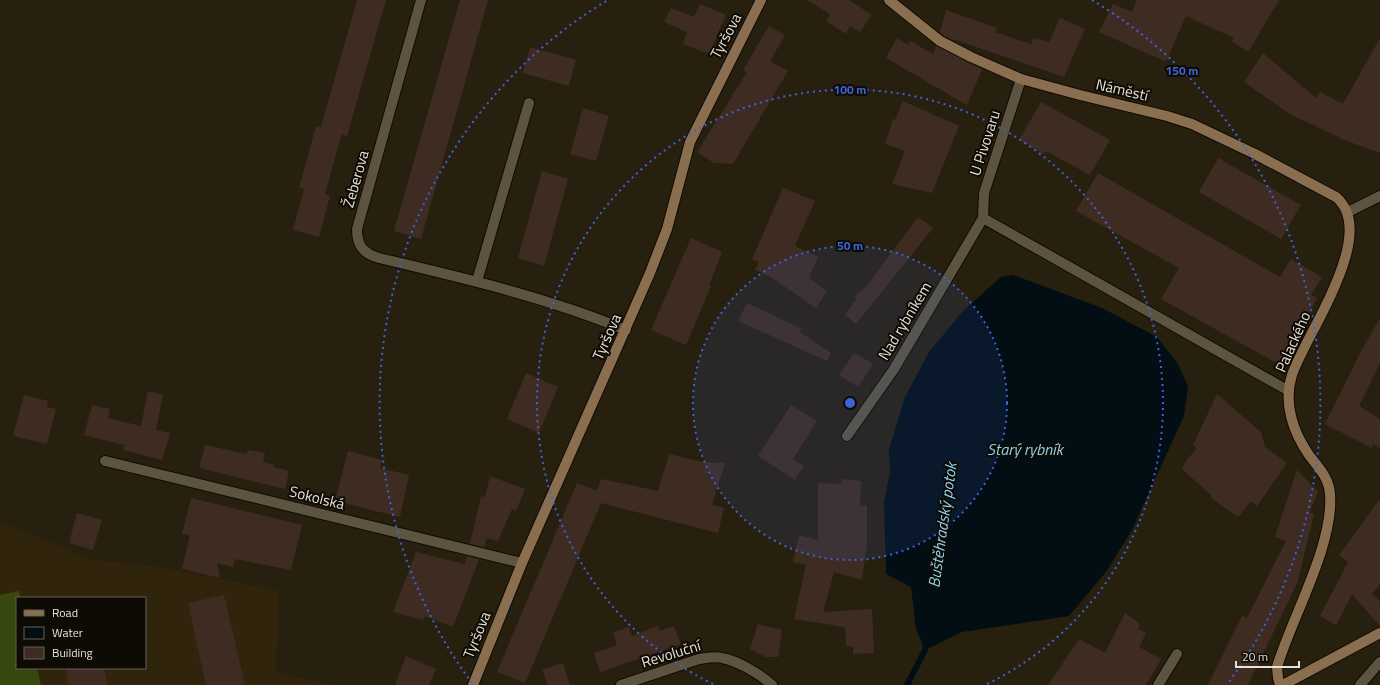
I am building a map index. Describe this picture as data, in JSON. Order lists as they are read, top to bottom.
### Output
{
  "streets": {
    "street": [
      "Tyršova",
      "Náměstí",
      "U Pivovaru",
      "Žeberova",
      "Nad rybníkem",
      "Palackého",
      "Sokolská",
      "Revoluční"
    ]
  },
  "crossings": [
    ["Tyršova", "Žeberova"],
    ["Tyršova", "Sokolská"],
    ["Náměstí", "U Pivovaru"],
    ["Náměstí", "Palackého"],
    ["U Pivovaru", "Nad rybníkem"]
  ],
  "water": ["Starý rybník", "Buštěhradský potok"],
  "legend": ["Road", "Water", "Building"],
  "scale_bar": "20 m",
  "rings": ["150 m", "100 m", "50 m"]
}
